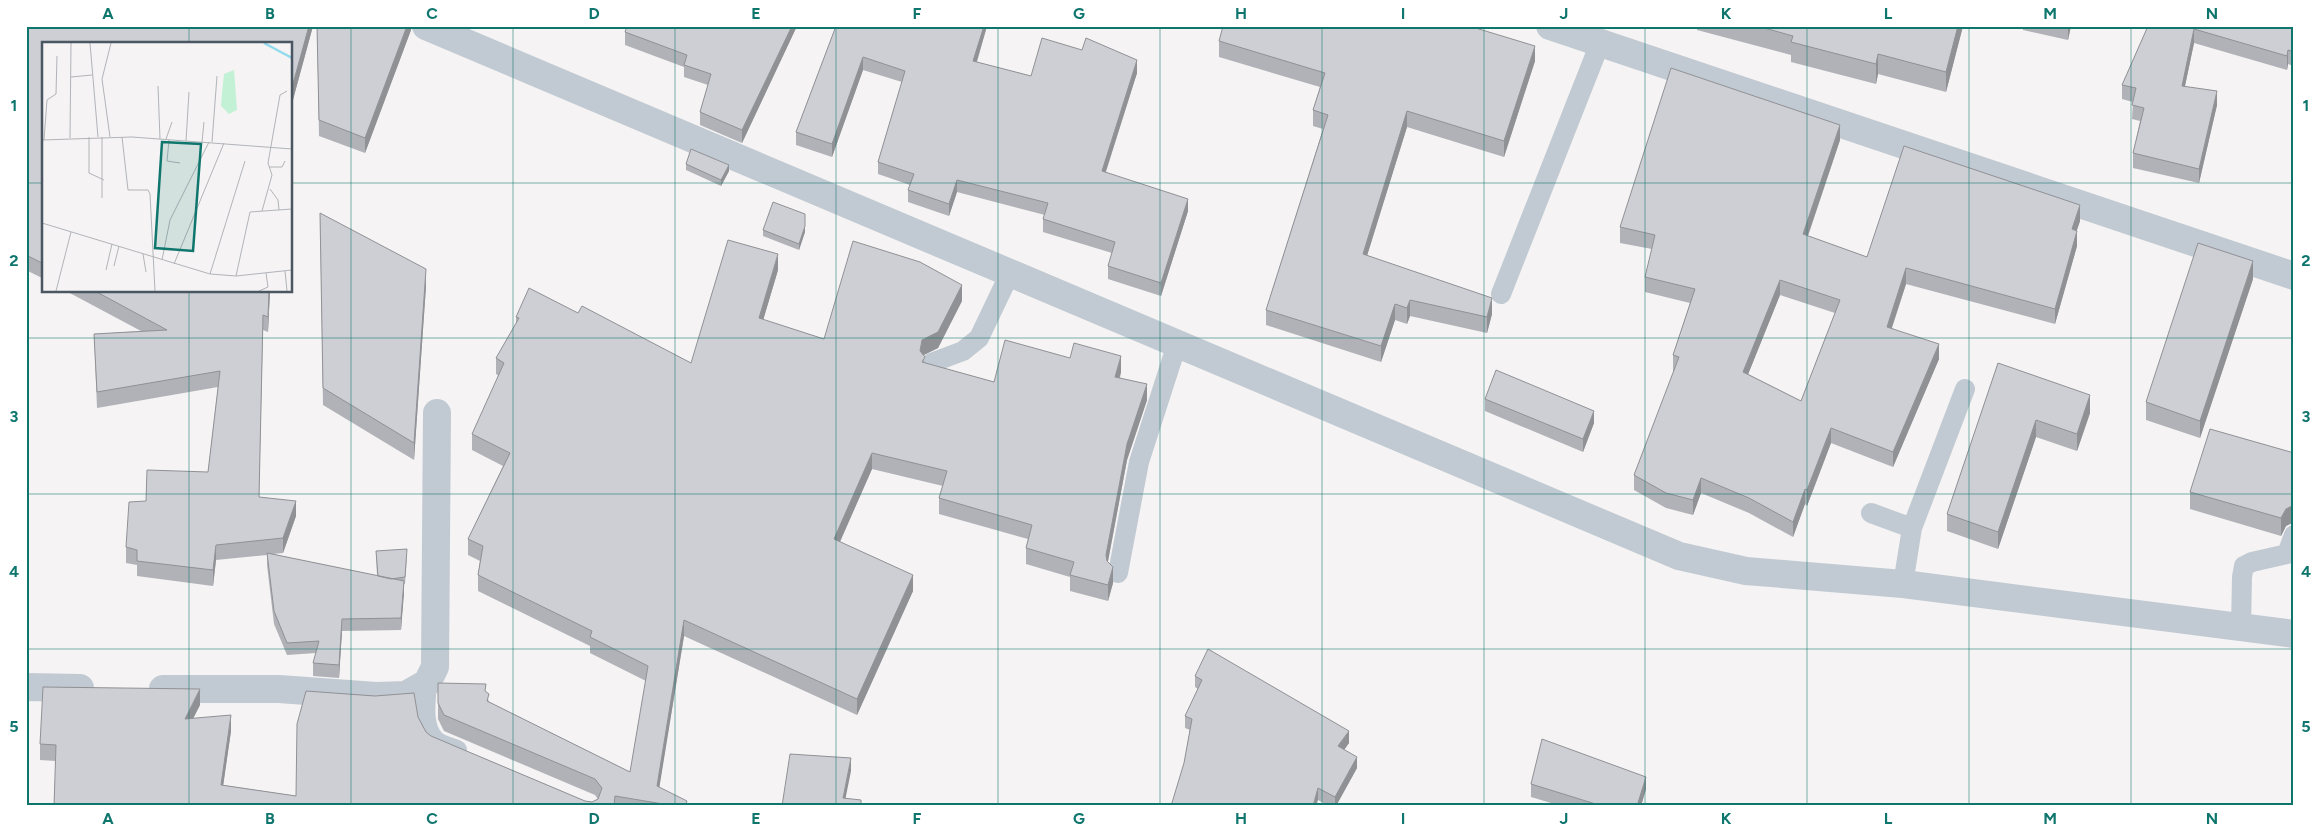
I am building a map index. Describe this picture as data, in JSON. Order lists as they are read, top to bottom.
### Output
{
  "grid": {
    "columns": [
      "A",
      "B",
      "C",
      "D",
      "E",
      "F",
      "G",
      "H",
      "I",
      "J",
      "K",
      "L",
      "M",
      "N"
    ],
    "rows": [
      "1",
      "2",
      "3",
      "4",
      "5"
    ]
  }
}
